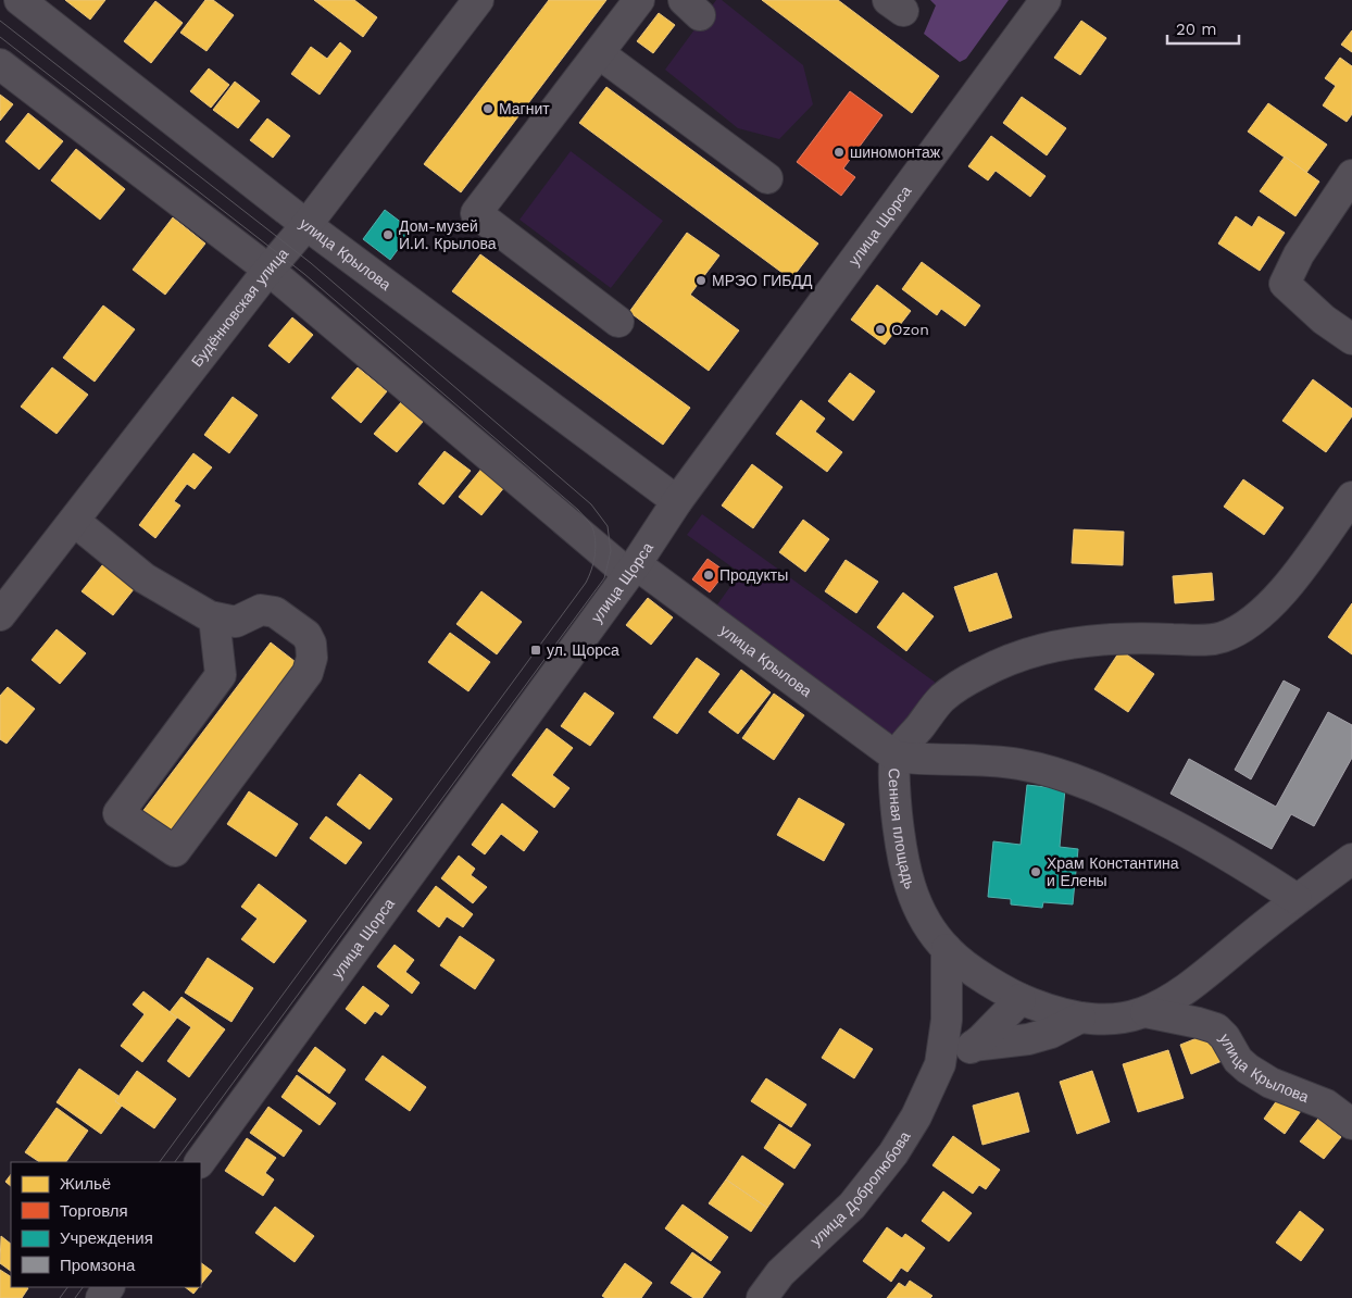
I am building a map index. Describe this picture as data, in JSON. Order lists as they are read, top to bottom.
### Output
{
  "streets": {
    "street": [
      "улица Щорса",
      "улица Крылова",
      "Будённовская улица",
      "Сенная площадь",
      "улица Добролюбова"
    ]
  },
  "crossings": [
    ["улица Щорса", "улица Крылова"],
    ["улица Крылова", "Будённовская улица"],
    ["улица Крылова", "Сенная площадь"]
  ],
  "places": {
    "other": [
      "Магнит",
      "шиномонтаж",
      "Дом-музей И.И. Крылова",
      "МРЭО ГИБДД",
      "Ozon",
      "Продукты",
      "Храм Константина и Елены"
    ],
    "transit": ["ул. Щорса"]
  },
  "legend": [
    "Жильё",
    "Торговля",
    "Учреждения",
    "Промзона"
  ],
  "scale_bar": "20 m"
}
